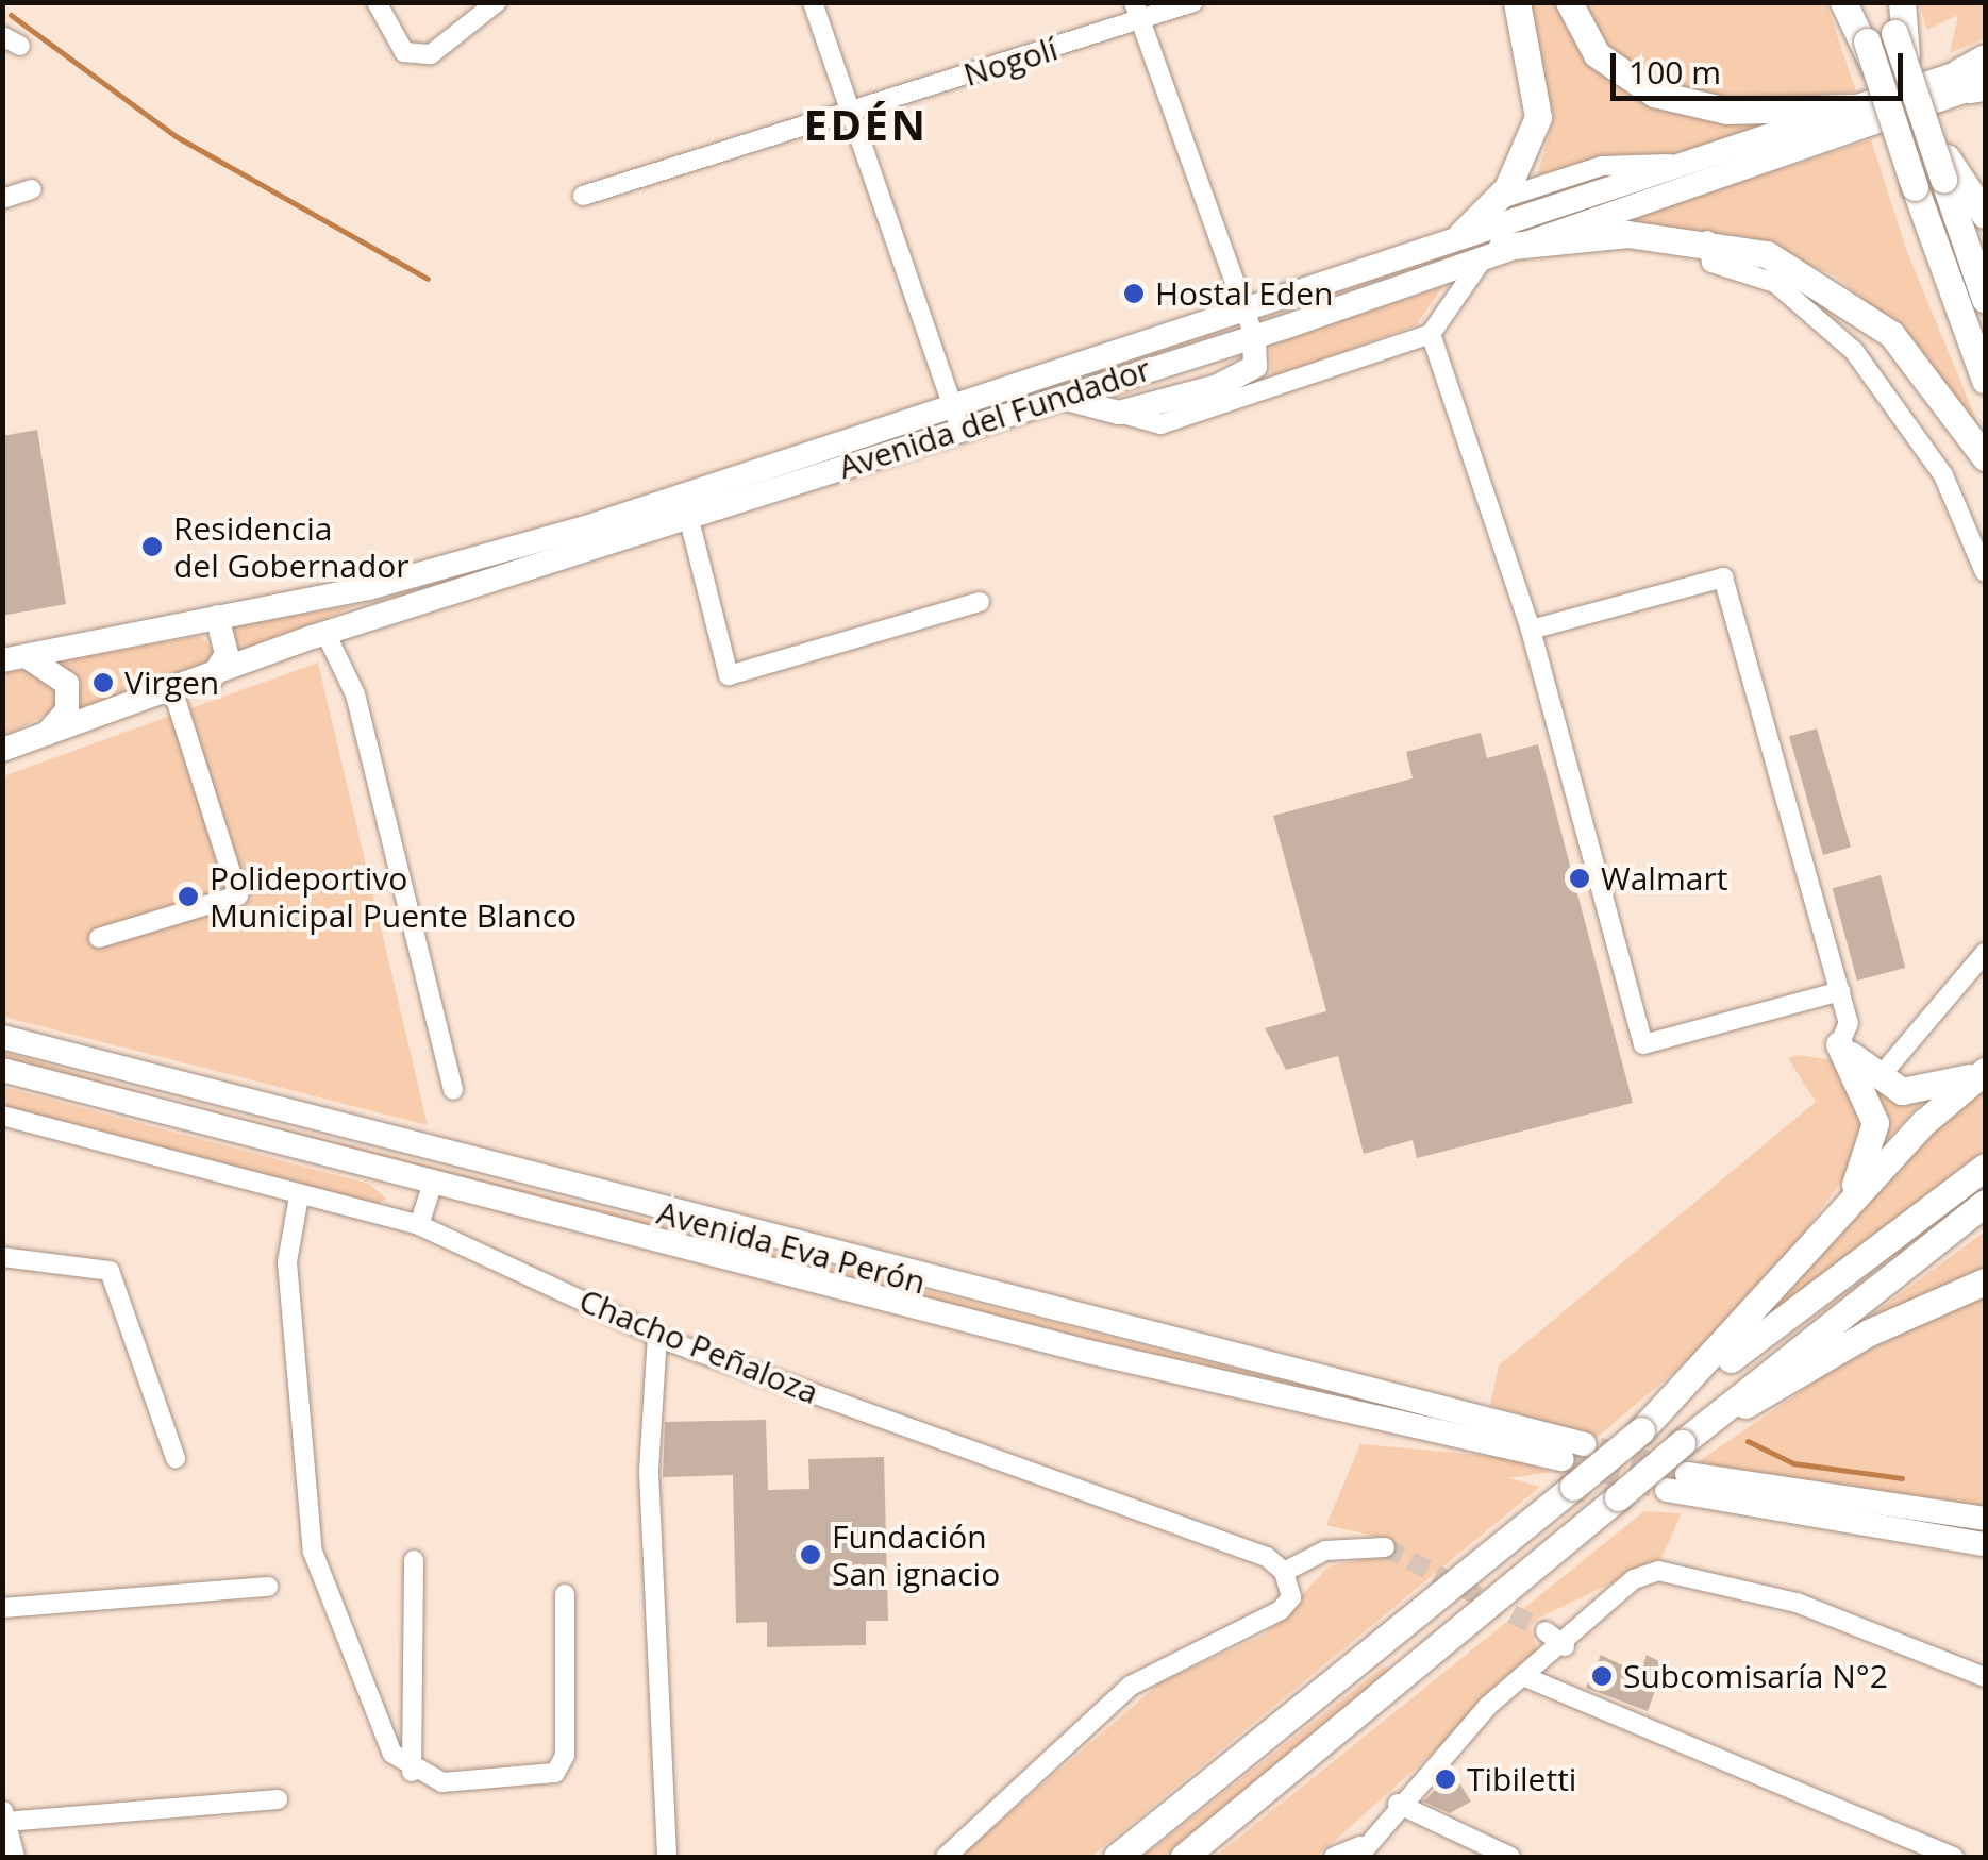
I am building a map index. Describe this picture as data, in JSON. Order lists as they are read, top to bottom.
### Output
{
  "streets": {
    "main road": ["Avenida del Fundador", "Avenida Eva Perón"],
    "street": ["Nogolí", "Chacho Peñaloza"]
  },
  "districts": ["EDÉN"],
  "places": [
    "Hostal Eden",
    "Residencia del Gobernador",
    "Virgen",
    "Walmart",
    "Polideportivo Municipal Puente Blanco",
    "Fundación San ignacio",
    "Subcomisaría N°2",
    "Tibiletti"
  ],
  "scale_bar": "100 m"
}
